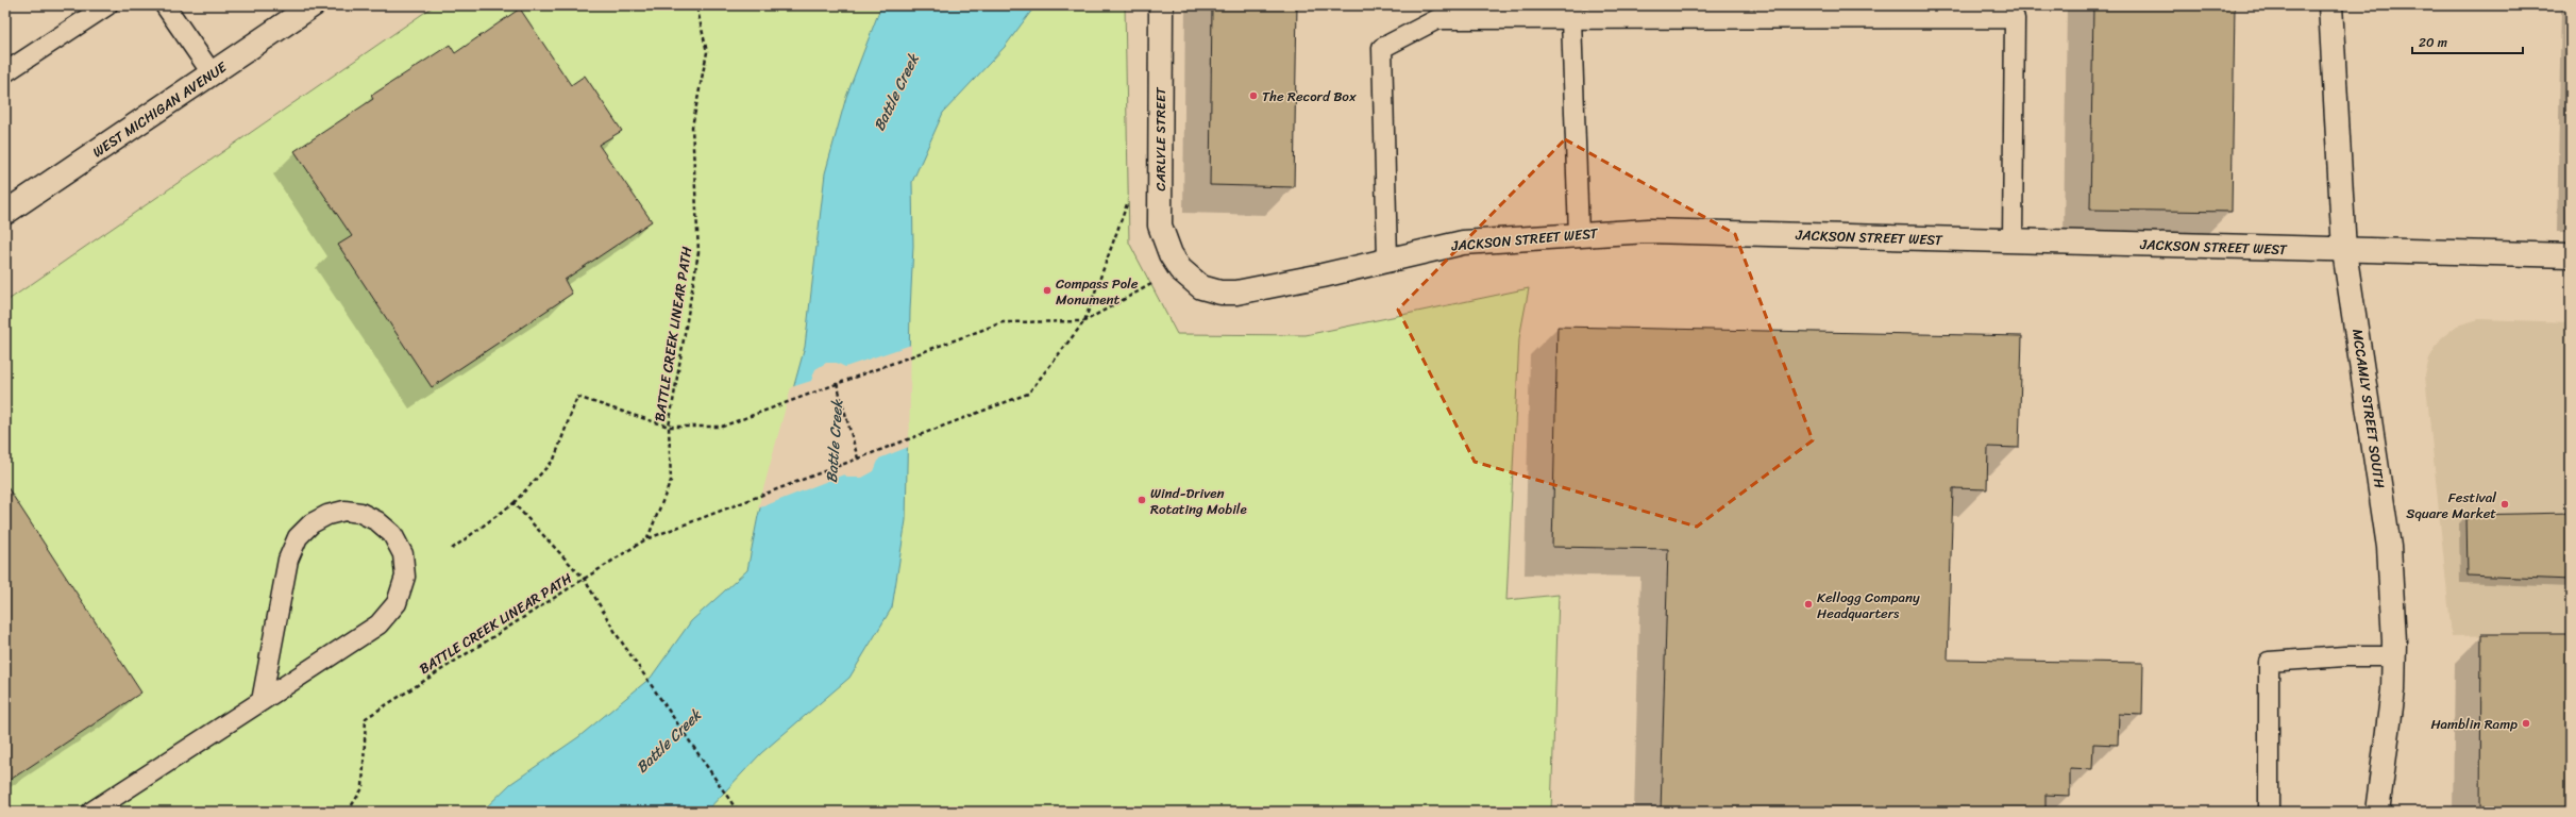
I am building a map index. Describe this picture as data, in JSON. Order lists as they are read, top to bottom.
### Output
{
  "streets": {
    "street": [
      "WEST MICHIGAN AVENUE",
      "CARLYLE STREET",
      "JACKSON STREET WEST",
      "MCCAMLY STREET SOUTH"
    ],
    "path": ["BATTLE CREEK LINEAR PATH"]
  },
  "crossings": [
    ["CARLYLE STREET", "JACKSON STREET WEST"],
    ["JACKSON STREET WEST", "MCCAMLY STREET SOUTH"]
  ],
  "water": ["Battle Creek"],
  "places": [
    "The Record Box",
    "Compass Pole Monument",
    "Wind-Driven Rotating Mobile",
    "Festival Square Market",
    "Kellogg Company Headquarters",
    "Hamblin Ramp"
  ],
  "scale_bar": "20 m"
}
